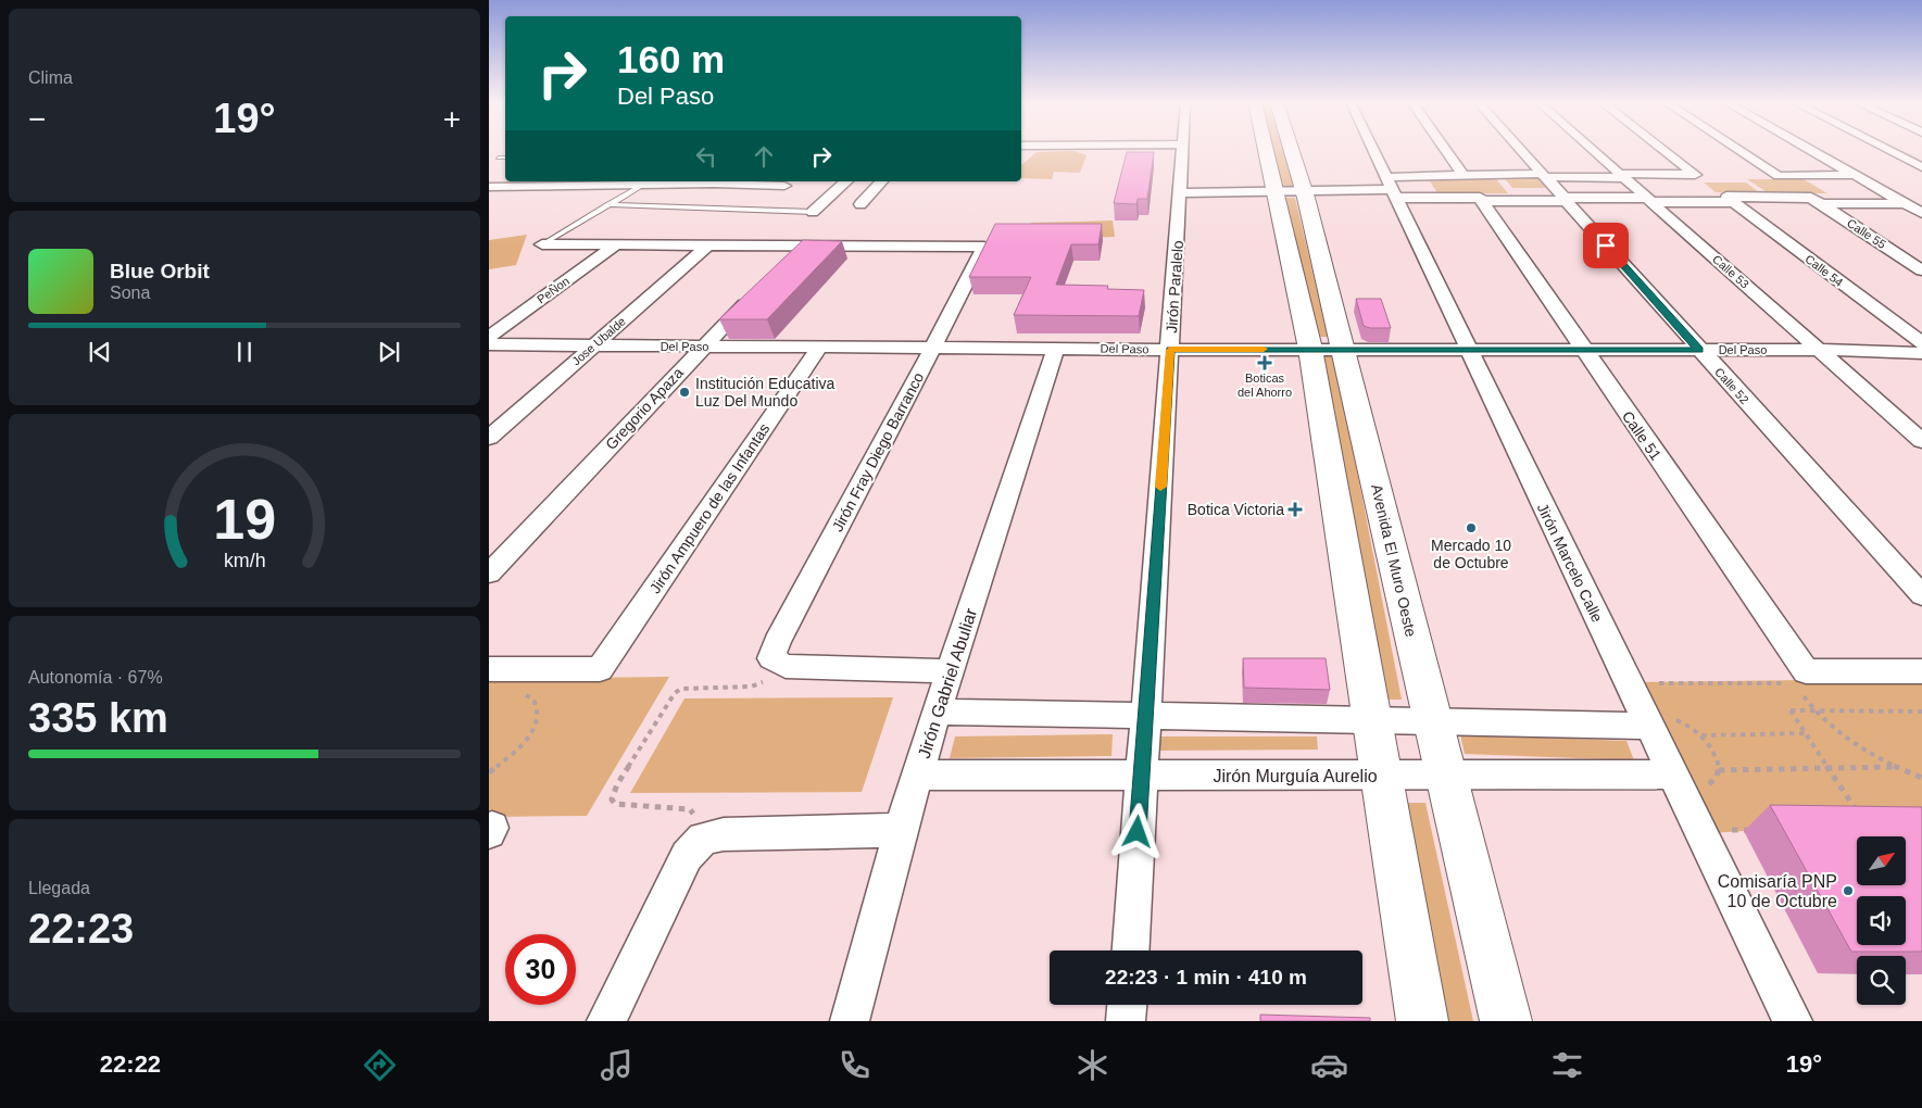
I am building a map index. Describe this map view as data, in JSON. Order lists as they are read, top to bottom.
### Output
{
  "streets": {
    "main road": ["Avenida El Muro Oeste"],
    "street": [
      "Calle 55",
      "Calle 54",
      "Calle 53",
      "Jirón Paralelo",
      "PeÑon",
      "Jose Ubalde",
      "Del Paso",
      "Calle 52",
      "Gregorio Apaza",
      "Calle 51",
      "Jirón Fray Diego Barranco",
      "Jirón Ampuero de las Infantas",
      "Jirón Marcelo Calle",
      "Jirón Gabriel Abuliar",
      "Jirón Murguía Aurelio"
    ]
  },
  "crossings": [
    ["Calle 53", "Del Paso"],
    ["Jirón Paralelo", "Del Paso"],
    ["Jirón Paralelo", "Jirón Murguía Aurelio"],
    ["Jose Ubalde", "Del Paso"],
    ["Del Paso", "Calle 52"],
    ["Del Paso", "Gregorio Apaza"],
    ["Del Paso", "Calle 51"],
    ["Del Paso", "Jirón Fray Diego Barranco"],
    ["Del Paso", "Jirón Ampuero de las Infantas"],
    ["Del Paso", "Avenida El Muro Oeste"],
    ["Del Paso", "Jirón Marcelo Calle"],
    ["Del Paso", "Jirón Gabriel Abuliar"],
    ["Avenida El Muro Oeste", "Jirón Murguía Aurelio"],
    ["Jirón Marcelo Calle", "Jirón Murguía Aurelio"],
    ["Jirón Gabriel Abuliar", "Jirón Murguía Aurelio"]
  ],
  "places": {
    "health": ["Boticas del Ahorro", "Botica Victoria"],
    "other": ["Institución Educativa Luz Del Mundo", "Mercado 10 de Octubre", "Comisaría PNP 10 de Octubre"]
  },
  "north": "top right",
  "page": {
    "tile": [
      "Clima",
      ["Autonomía · 67%", "335 km"],
      ["Llegada", "22:23"]
    ],
    "turn": ["160 m", "Del Paso"],
    "heat": ["−", "19°", "+"],
    "song": ["Blue Orbit", "Sona"],
    "limit": "30",
    "trip": "22:23 · 1 min · 410 m",
    "tabs": ["22:22", "19°"],
    "gauge": ["19", "km/h"]
  }
}
